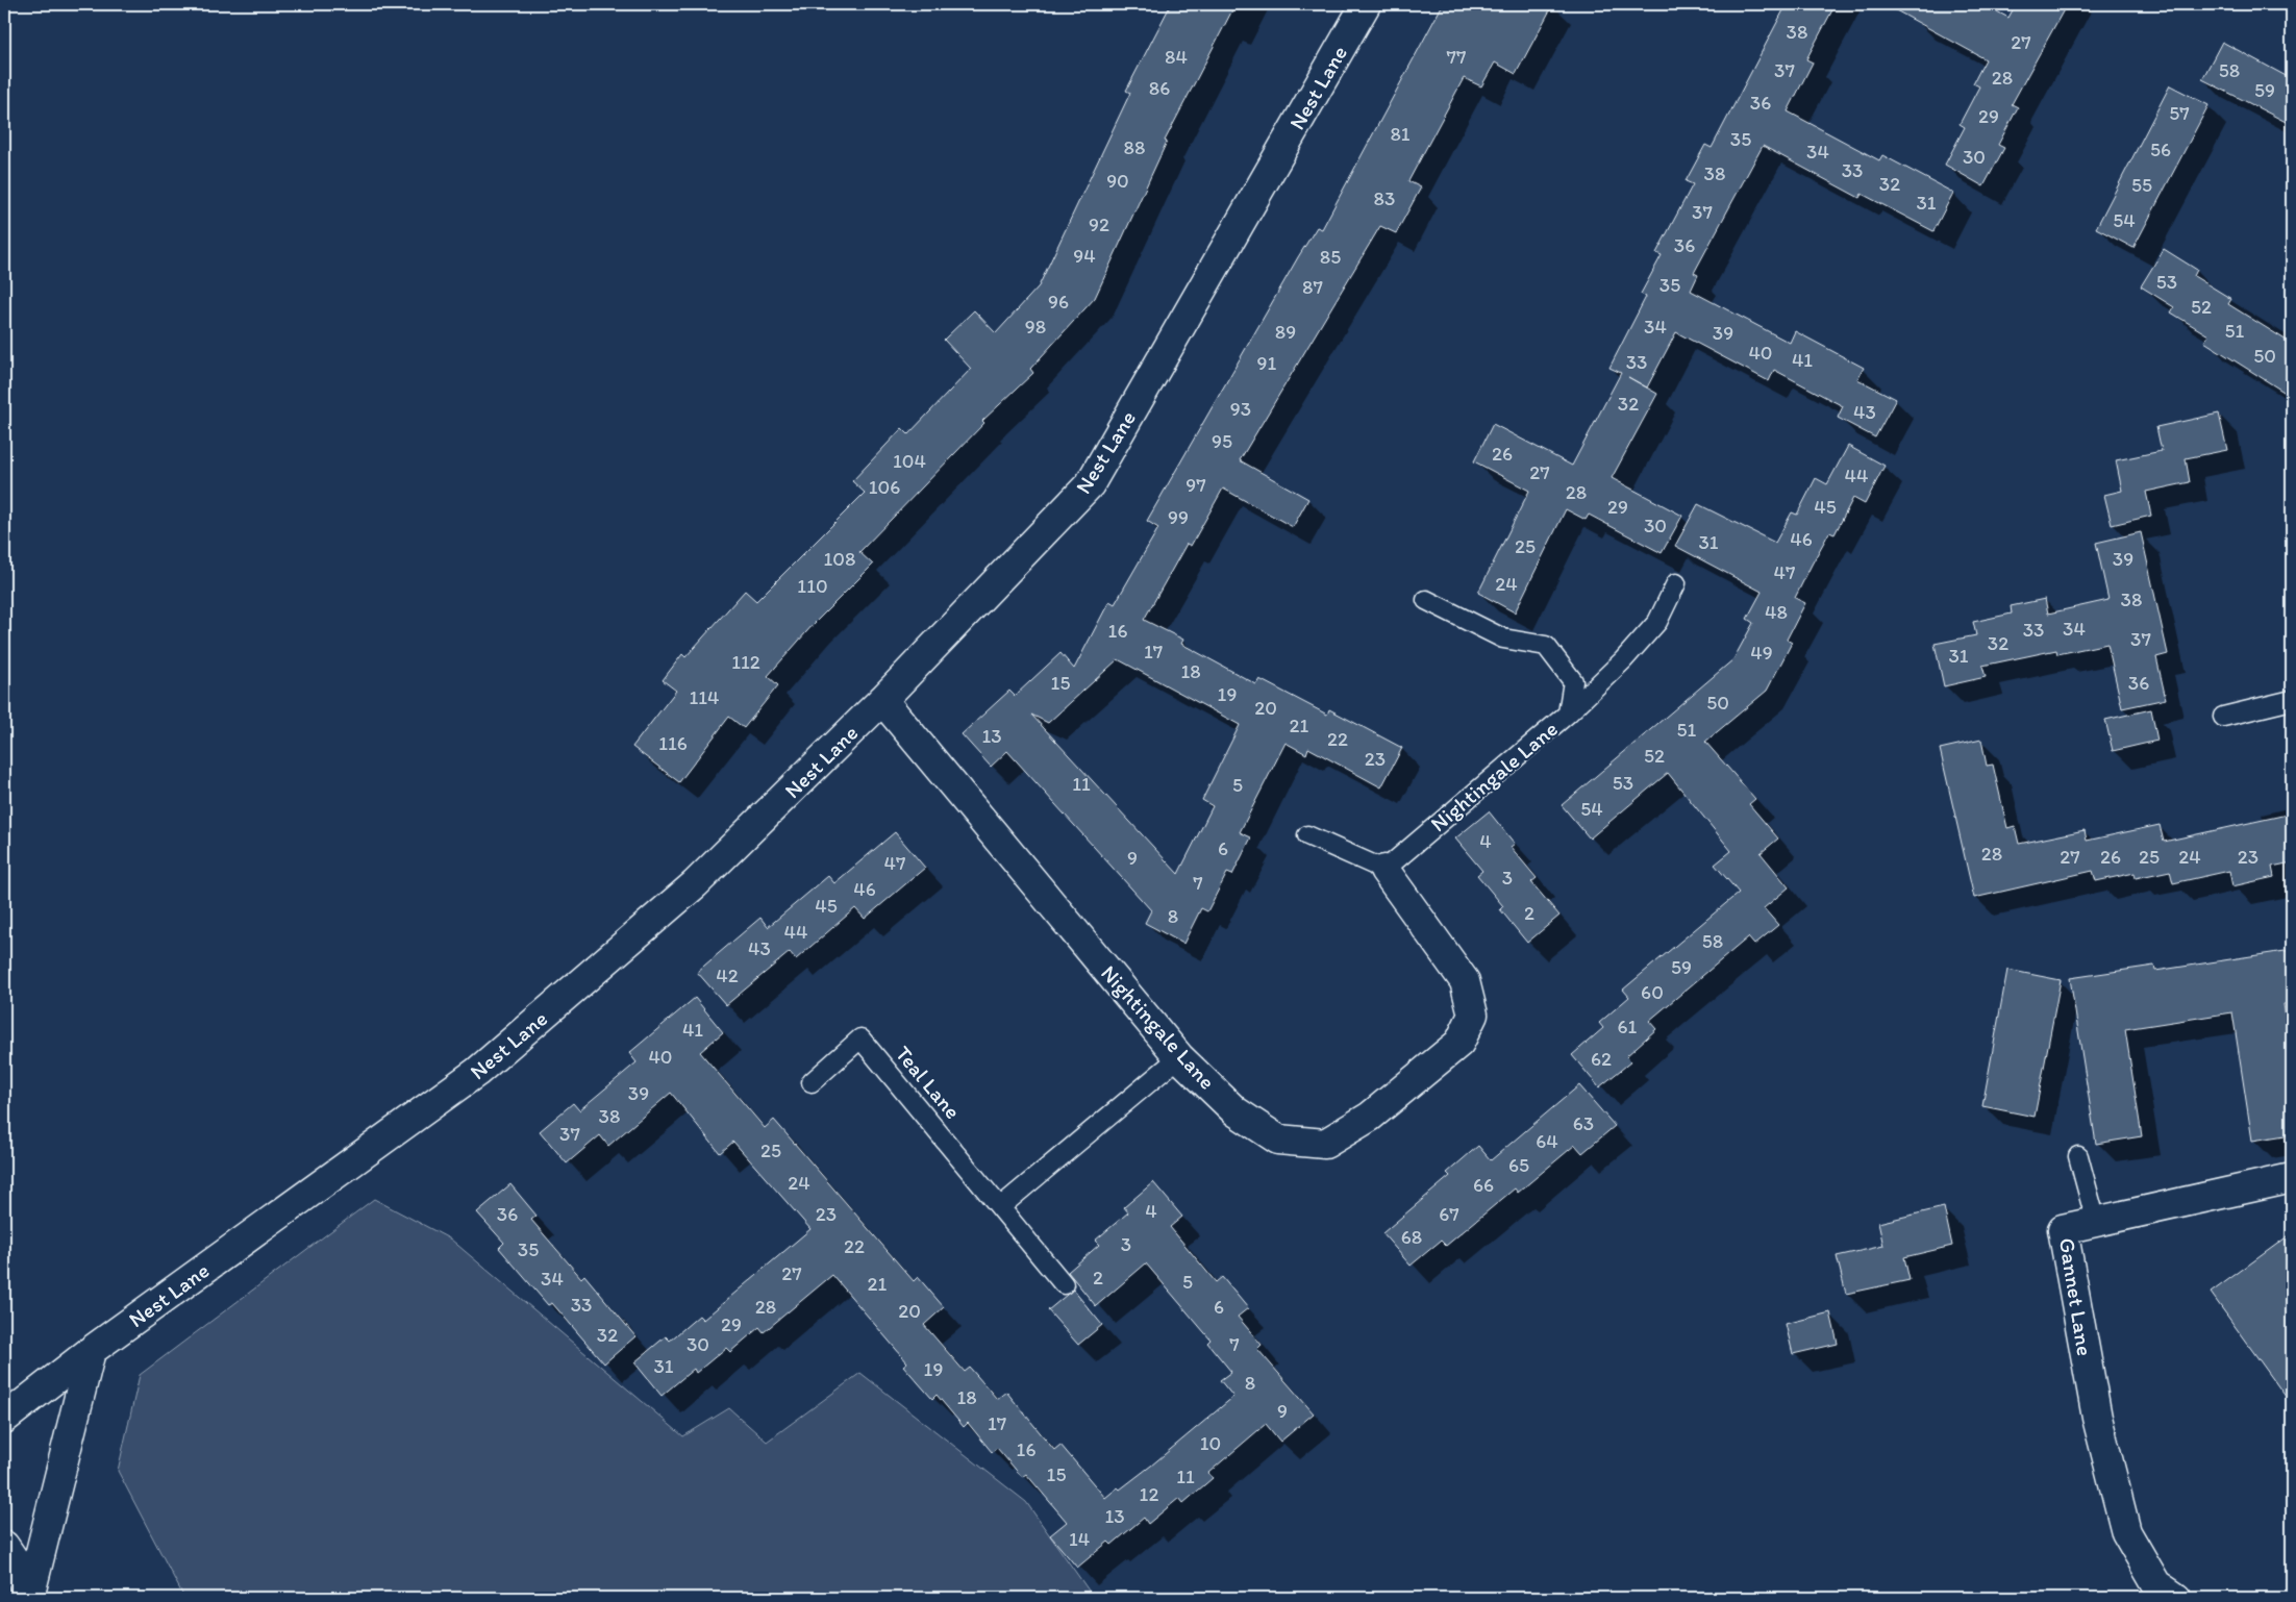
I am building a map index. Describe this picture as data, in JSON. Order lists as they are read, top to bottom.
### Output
{
  "streets": {
    "street": ["Nest Lane", "Nightingale Lane", "Gannet Lane"],
    "lane": ["Teal Lane"]
  },
  "crossings": [
    ["Nest Lane", "Nightingale Lane"]
  ],
  "house_numbers": [
    "38",
    "27",
    "84",
    "77",
    "37",
    "58",
    "28",
    "86",
    "59",
    "36",
    "57",
    "29",
    "81",
    "35",
    "88",
    "56",
    "34",
    "30",
    "33",
    "38",
    "90",
    "32",
    "55",
    "83",
    "31",
    "37",
    "54",
    "92",
    "36",
    "94",
    "85",
    "53",
    "35",
    "87",
    "96",
    "52",
    "98",
    "34",
    "51",
    "89",
    "39",
    "40",
    "50",
    "41",
    "33",
    "91",
    "32",
    "93",
    "43",
    "95",
    "26",
    "104",
    "27",
    "44",
    "97",
    "106",
    "28",
    "29",
    "45",
    "99",
    "30",
    "46",
    "31",
    "25",
    "108",
    "39",
    "47",
    "24",
    "110",
    "38",
    "48",
    "34",
    "33",
    "16",
    "37",
    "32",
    "17",
    "49",
    "31",
    "112",
    "18",
    "15",
    "36",
    "19",
    "114",
    "50",
    "20",
    "21",
    "51",
    "13",
    "22",
    "116",
    "52",
    "23",
    "53",
    "11",
    "5",
    "54",
    "4",
    "6",
    "28",
    "27",
    "26",
    "25",
    "24",
    "23",
    "9",
    "47",
    "3",
    "7",
    "46",
    "45",
    "2",
    "8",
    "44",
    "58",
    "43",
    "59",
    "42",
    "60",
    "61",
    "41",
    "40",
    "62",
    "39",
    "38",
    "63",
    "37",
    "64",
    "25",
    "65",
    "24",
    "66",
    "4",
    "36",
    "23",
    "67",
    "68",
    "3",
    "22",
    "35",
    "27",
    "2",
    "34",
    "5",
    "21",
    "33",
    "28",
    "6",
    "20",
    "29",
    "32",
    "30",
    "7",
    "31",
    "19",
    "8",
    "18",
    "9",
    "17",
    "10",
    "16",
    "15",
    "11",
    "12",
    "13",
    "14"
  ]
}
